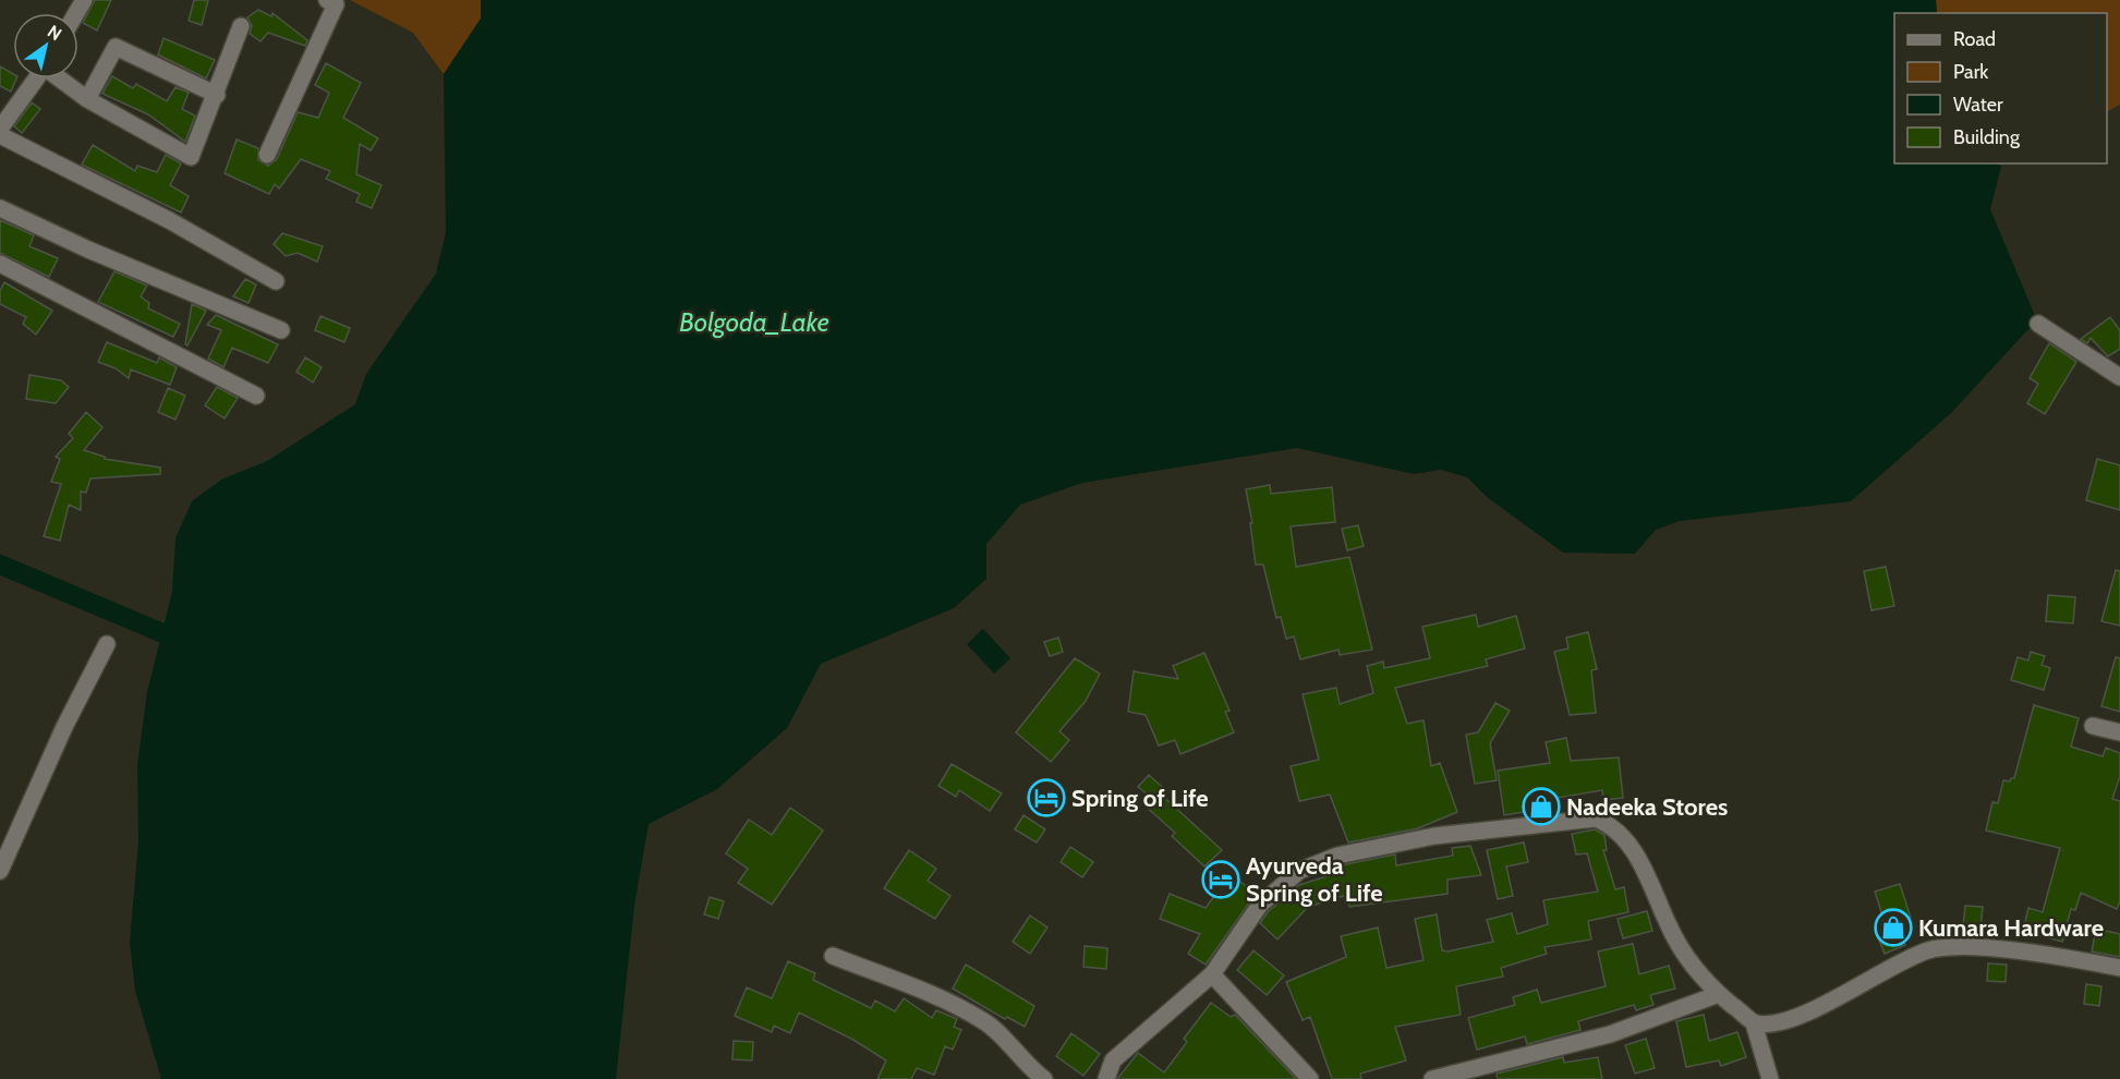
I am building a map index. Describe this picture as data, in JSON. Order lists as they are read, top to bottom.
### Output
{
  "water": ["Bolgoda_Lake"],
  "places": {
    "hotel": ["Spring of Life", "Ayurveda Spring of Life"],
    "shop": ["Nadeeka Stores", "Kumara Hardware"]
  },
  "legend": [
    "Road",
    "Park",
    "Water",
    "Building"
  ],
  "north": "top right"
}
